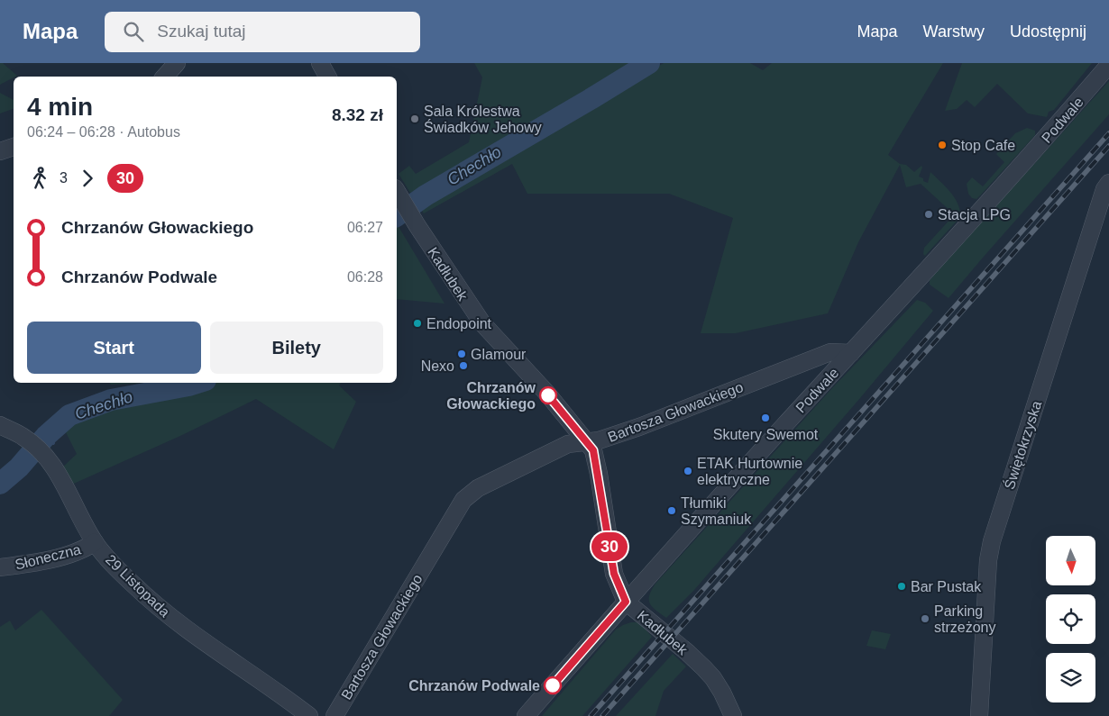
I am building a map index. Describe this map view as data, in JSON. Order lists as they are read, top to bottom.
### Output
{
  "streets": {
    "street": [
      "Podwale",
      "Kadłubek",
      "Bartosza Głowackiego",
      "Świętokrzyska",
      "Słoneczna",
      "29 Listopada"
    ]
  },
  "crossings": [
    ["Podwale", "Kadłubek"],
    ["Podwale", "Bartosza Głowackiego"],
    ["Kadłubek", "Bartosza Głowackiego"],
    ["Słoneczna", "29 Listopada"]
  ],
  "water": ["Chechło"],
  "places": [
    "Sala Królestwa Świadków Jehowy",
    "Stop Cafe",
    "Stacja LPG",
    "Endopoint",
    "Glamour",
    "Nexo",
    "Chrzanów Głowackiego",
    "Skutery Swemot",
    "ETAK Hurtownie elektryczne",
    "Tłumiki Szymaniuk",
    "Bar Pustak",
    "Parking strzeżony",
    "Chrzanów Podwale"
  ],
  "lines": ["bus line 30"],
  "north": "bottom",
  "page": {
    "header": "Mapa",
    "search": "Szukaj tutaj",
    "nav": ["Mapa", "Warstwy", "Udostępnij"],
    "on_map": "30",
    "heading": ["4 min", "06:24 – 06:28 · Autobus", "8.32 zł"],
    "legs": ["3", "30"],
    "list": [
      {
        "name": "Chrzanów Głowackiego",
        "value": "06:27"
      },
      {
        "name": "Chrzanów Podwale",
        "value": "06:28"
      }
    ],
    "buttons": ["Start", "Bilety"]
  }
}
